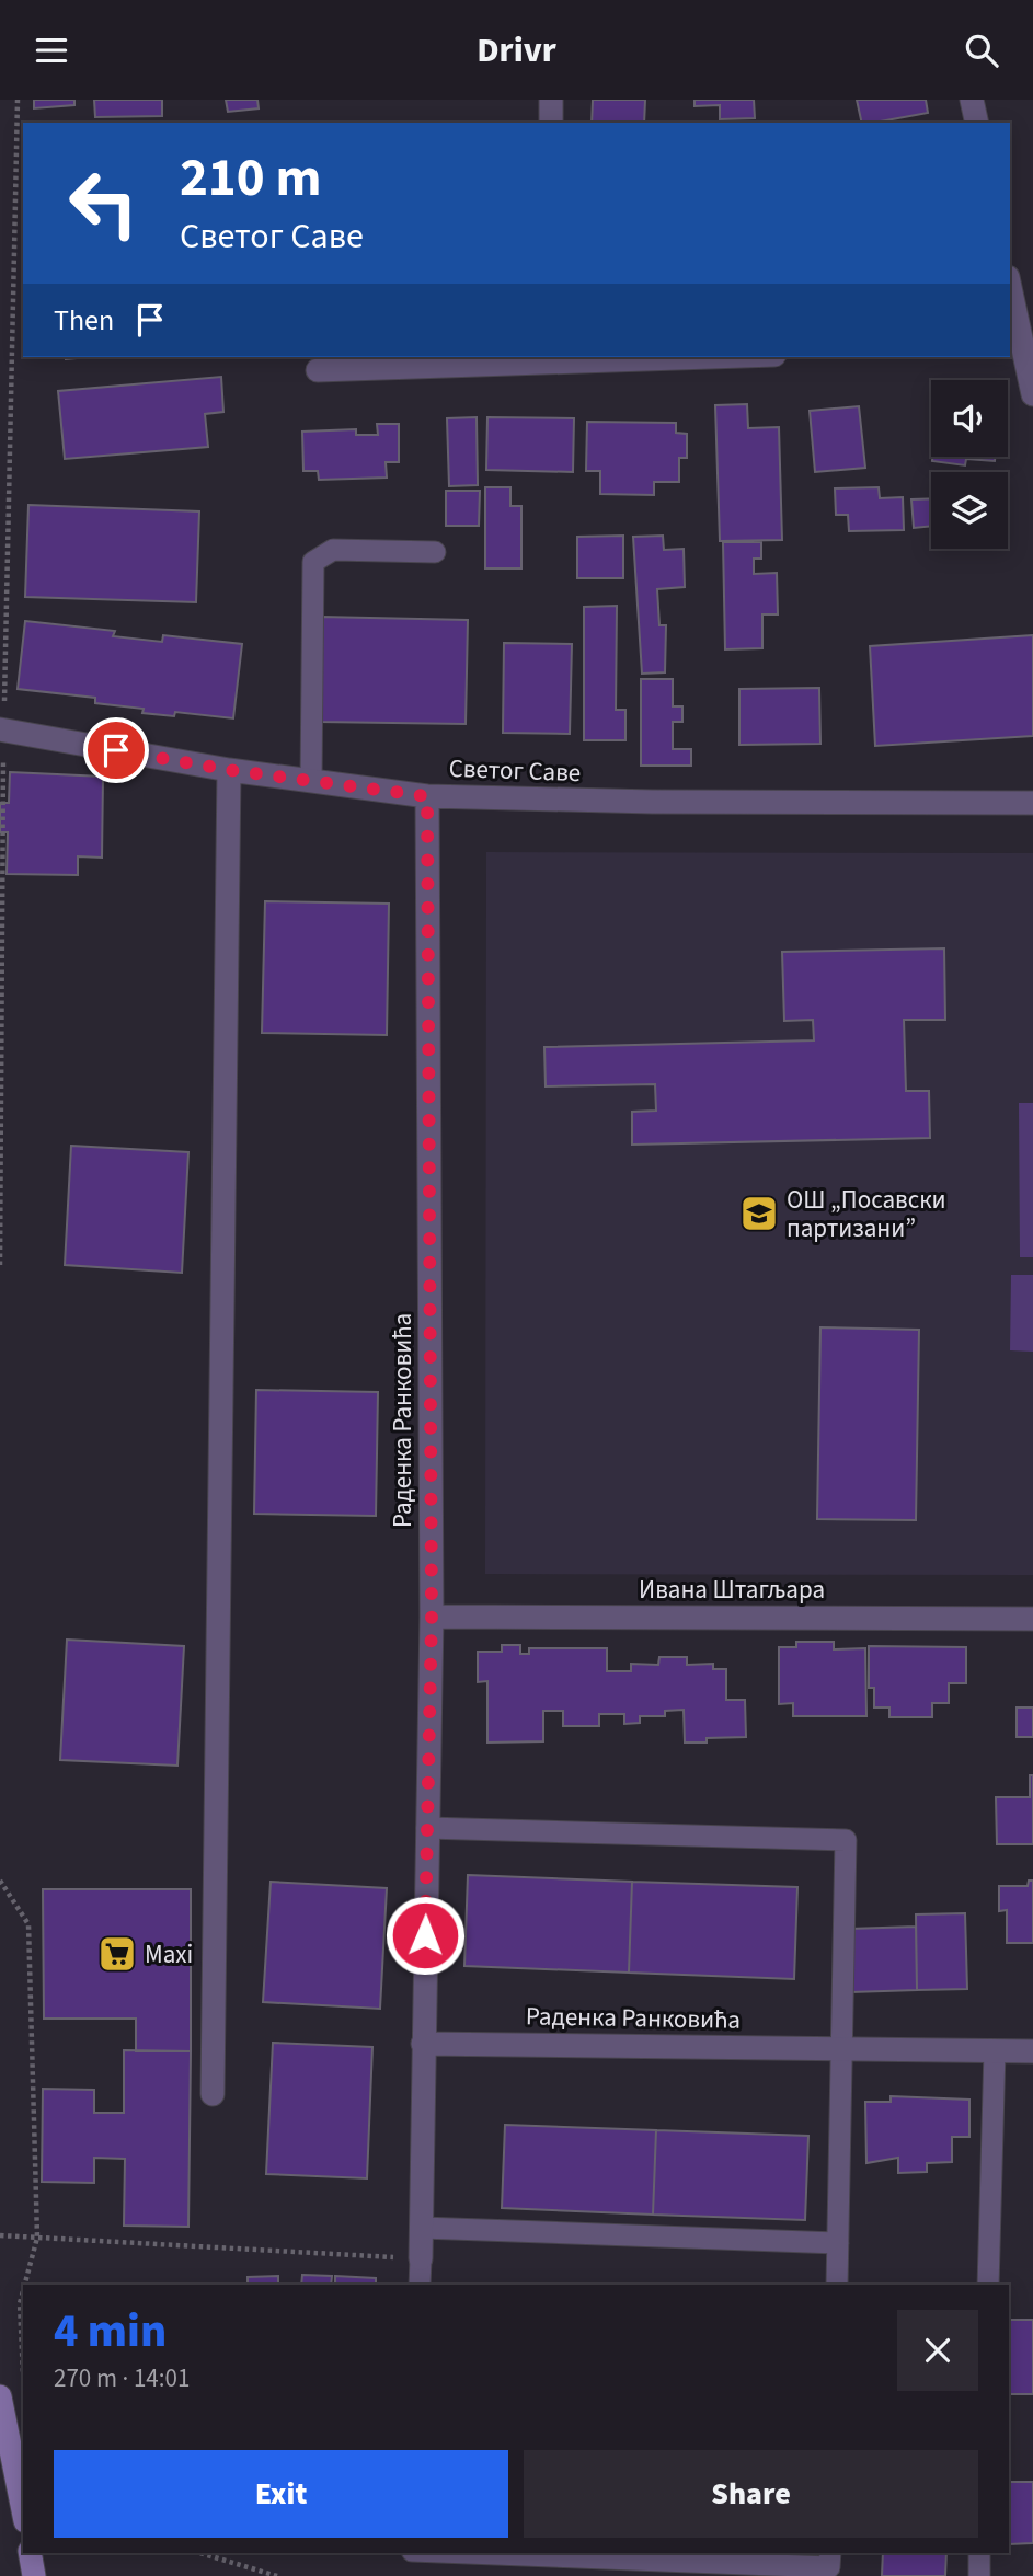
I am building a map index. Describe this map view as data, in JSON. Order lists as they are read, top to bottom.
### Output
{
  "streets": {
    "street": ["Светог Саве", "Раденка Ранковића", "Ивана Штагљара"]
  },
  "crossings": [
    ["Светог Саве", "Раденка Ранковића"],
    ["Раденка Ранковића", "Ивана Штагљара"]
  ],
  "places": {
    "school or university": ["ОШ „Посавски партизани”"],
    "supermarket": ["Maxi"]
  },
  "page": {
    "header": "Drivr",
    "turn": ["210 m", "Светог Саве"],
    "then": "Then",
    "heading": ["4 min", "270 m · 14:01"],
    "buttons": ["Exit", "Share"]
  }
}
